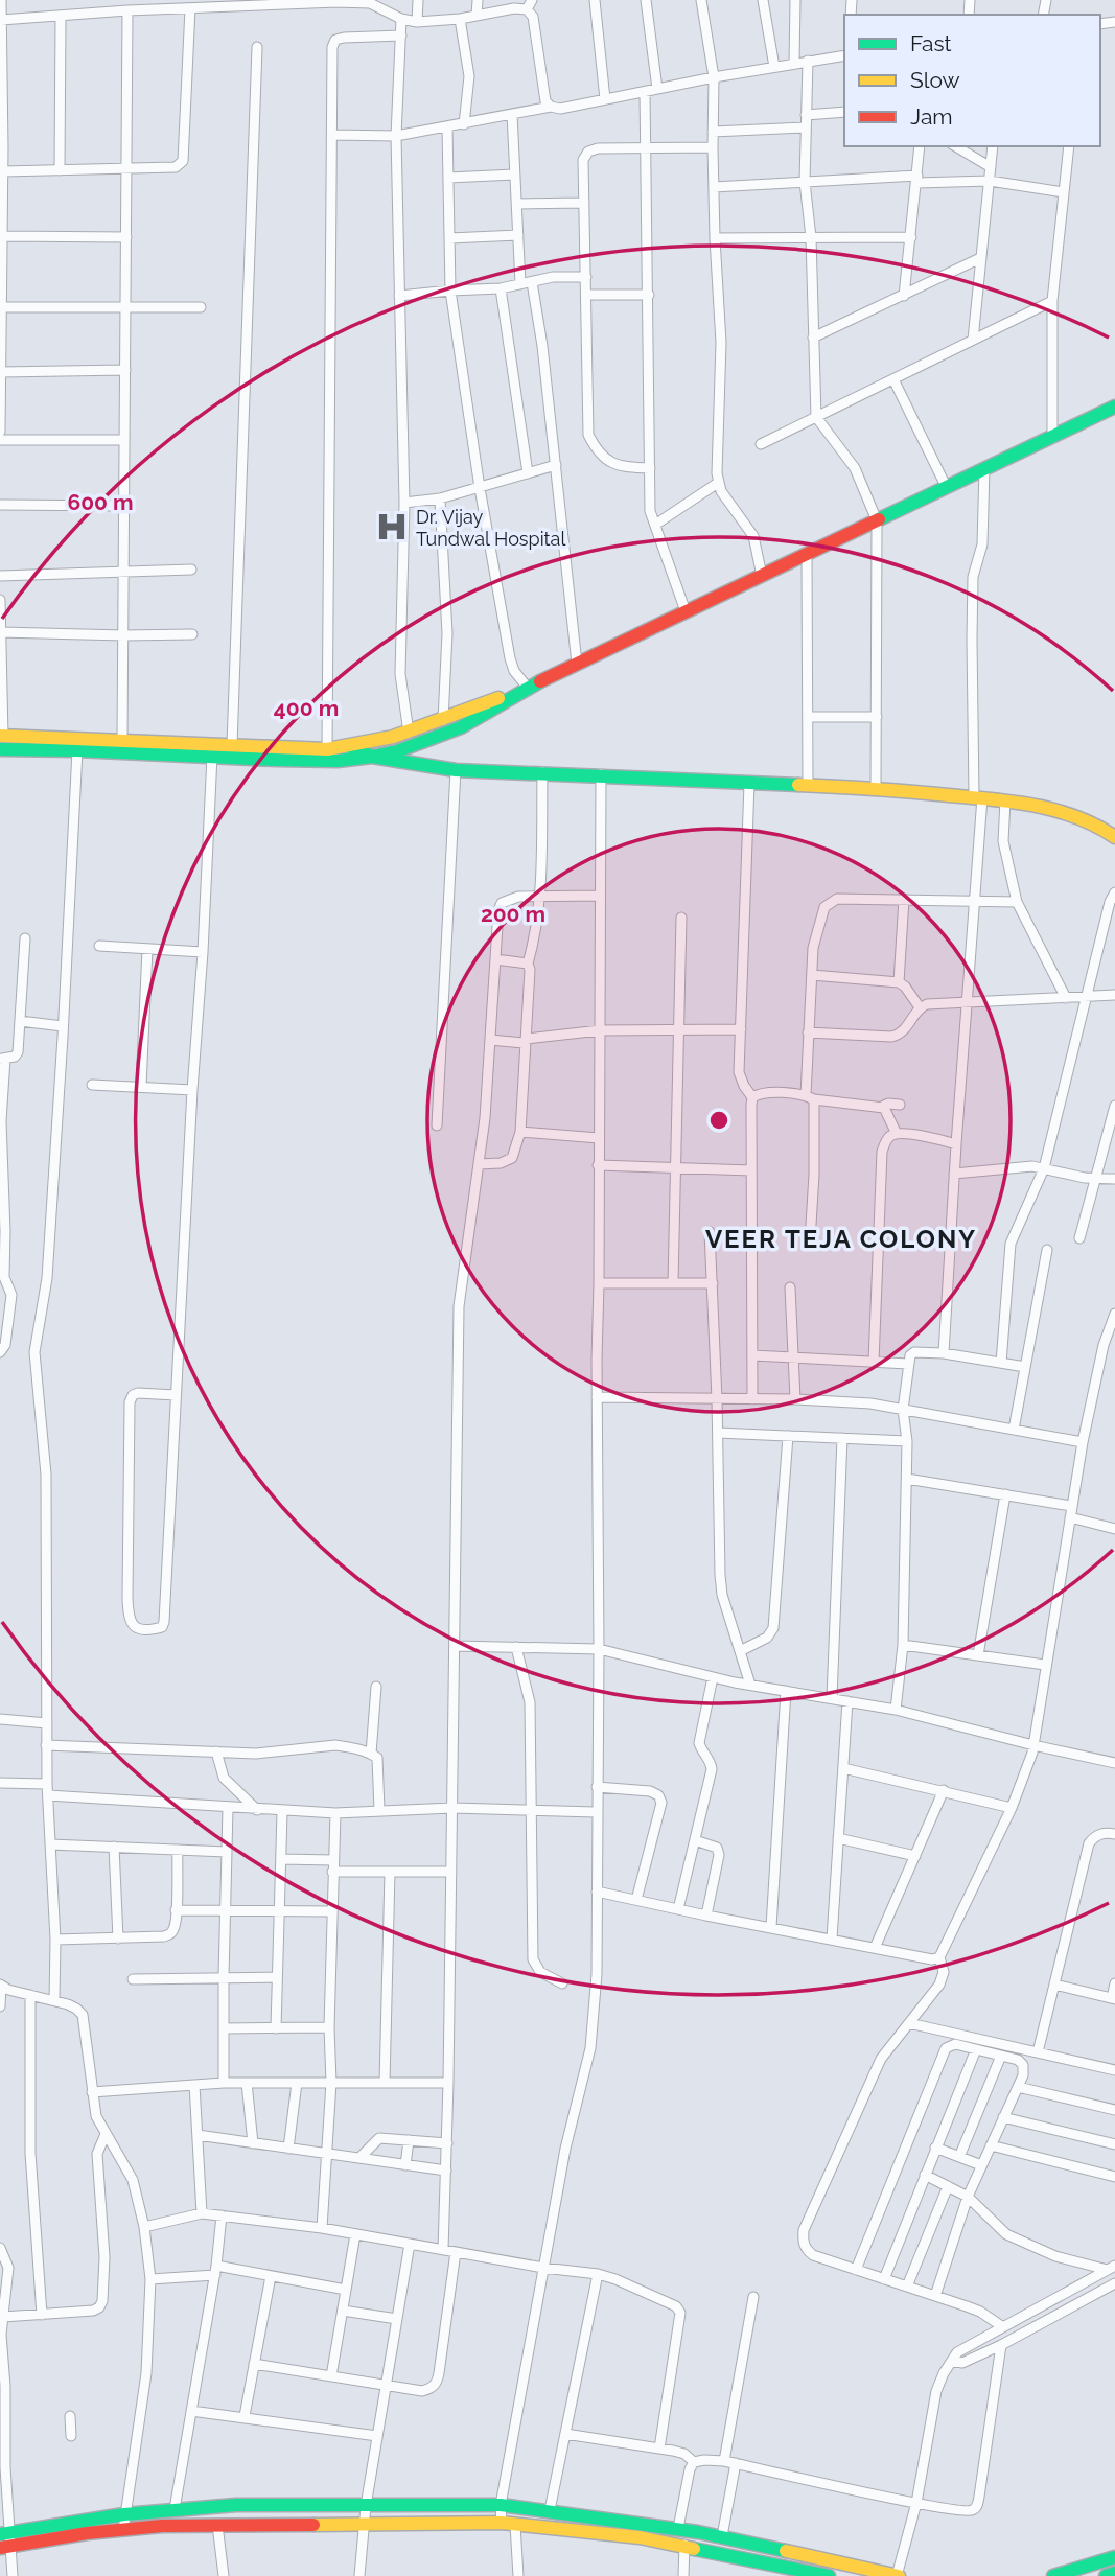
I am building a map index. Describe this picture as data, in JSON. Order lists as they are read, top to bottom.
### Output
{
  "districts": ["VEER TEJA COLONY"],
  "places": {
    "hospital": ["Dr. Vijay Tundwal Hospital"]
  },
  "legend": ["Fast", "Slow", "Jam"],
  "rings": ["600 m", "400 m", "200 m"]
}
